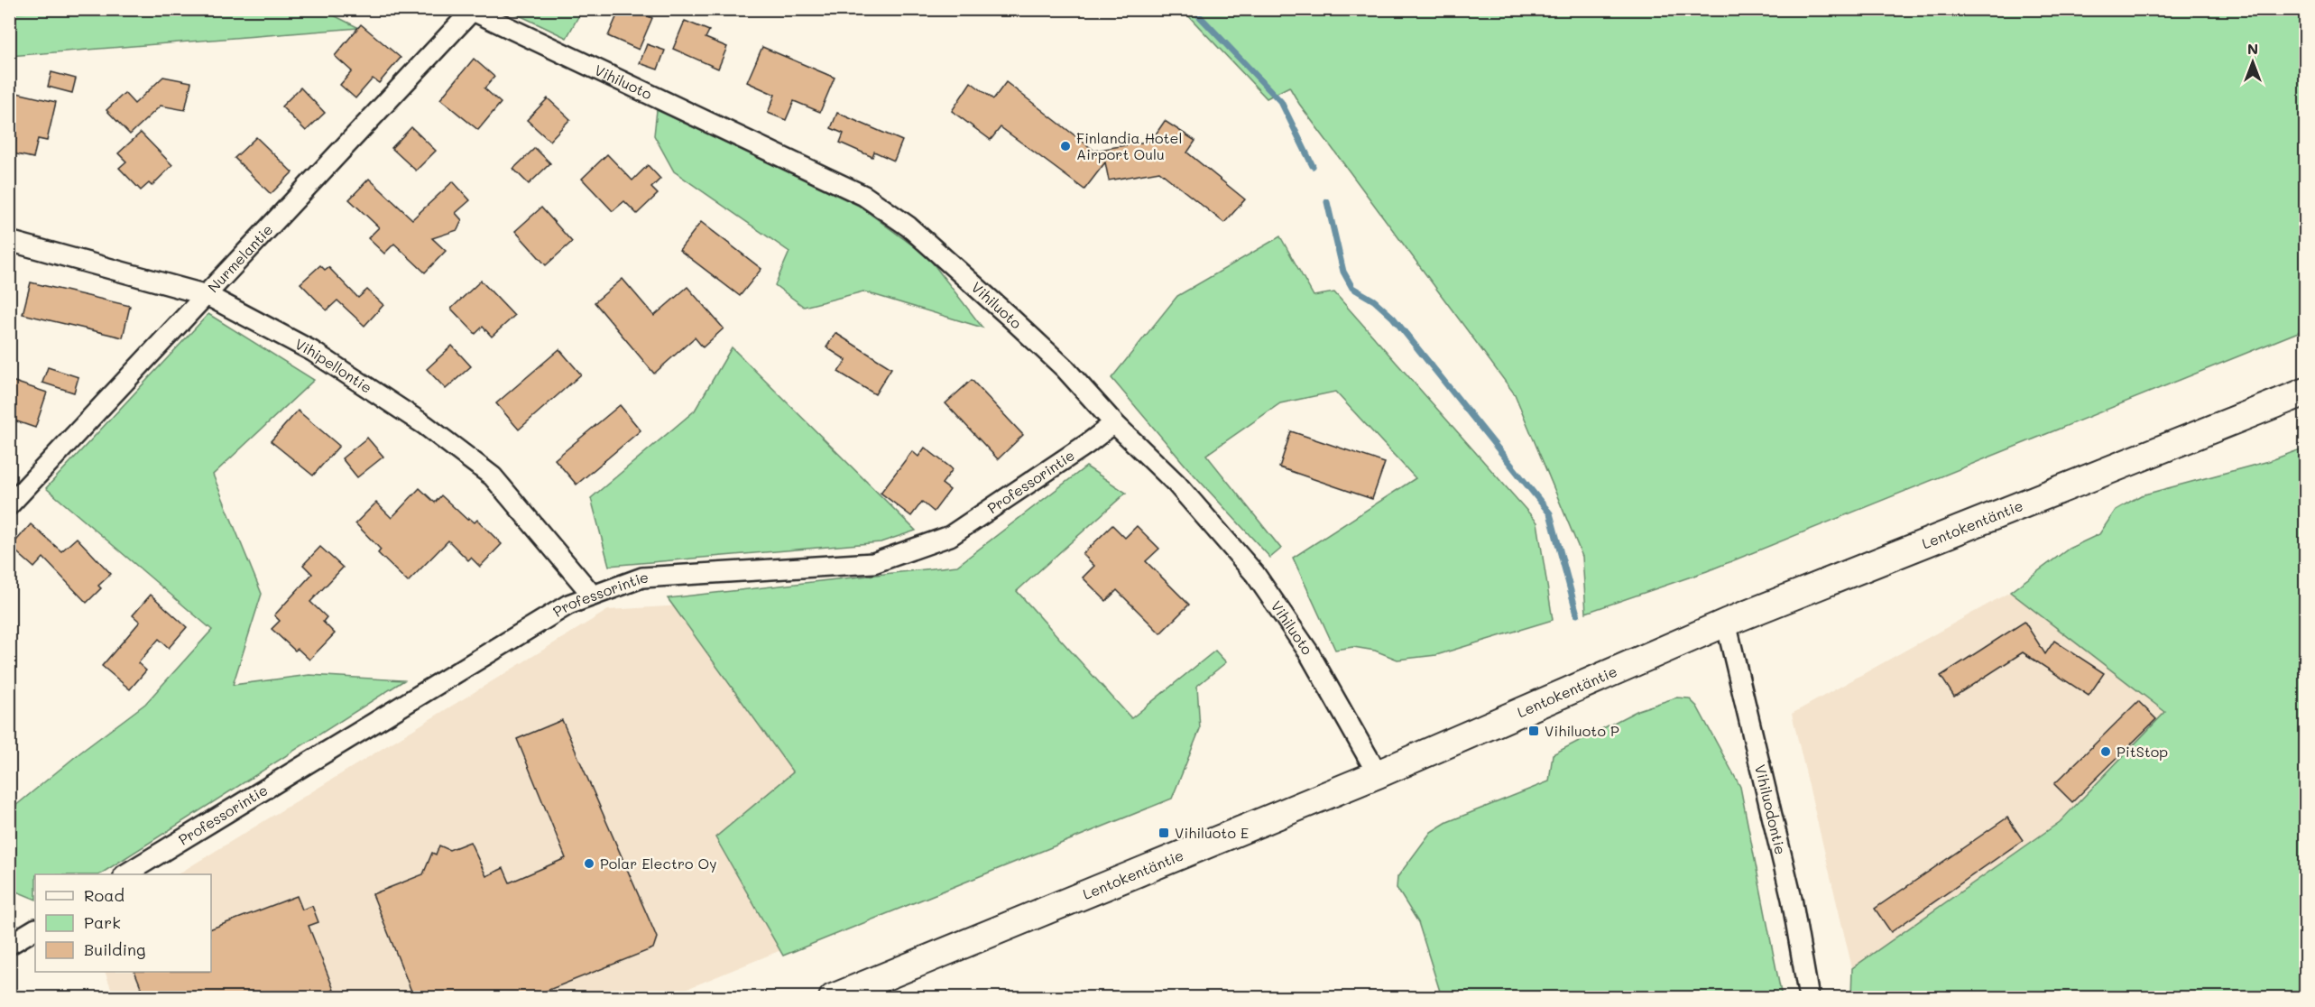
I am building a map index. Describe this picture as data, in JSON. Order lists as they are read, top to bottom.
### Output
{
  "streets": {
    "main road": ["Lentokentäntie"],
    "street": [
      "Vihiluoto",
      "Nurmelantie",
      "Vihipellontie",
      "Professorintie",
      "Vihiluodontie"
    ]
  },
  "crossings": [
    ["Vihiluoto", "Nurmelantie"],
    ["Vihiluoto", "Professorintie"],
    ["Vihiluoto", "Lentokentäntie"],
    ["Nurmelantie", "Vihipellontie"],
    ["Vihipellontie", "Professorintie"],
    ["Lentokentäntie", "Vihiluodontie"]
  ],
  "places": {
    "other": ["Finlandia Hotel Airport Oulu", "PitStop", "Polar Electro Oy"],
    "transit": ["Vihiluoto P", "Vihiluoto E"]
  },
  "legend": ["Road", "Park", "Building"],
  "north": "top"
}
